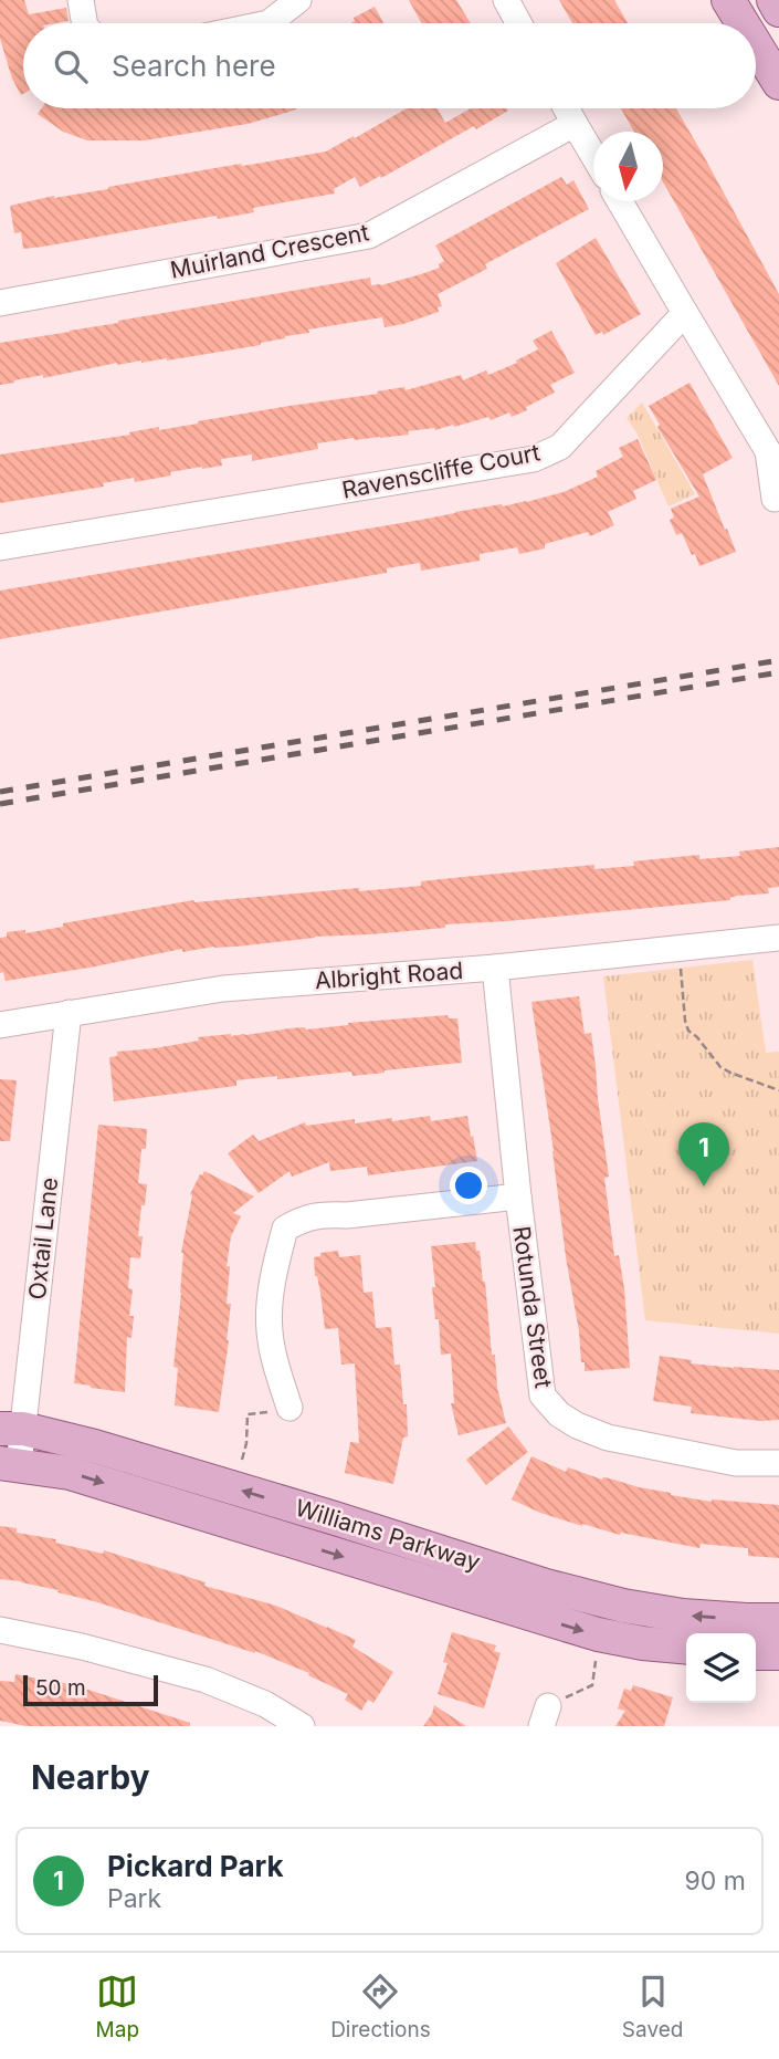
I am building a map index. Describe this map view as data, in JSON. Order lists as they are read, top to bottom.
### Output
{
  "streets": {
    "main road": ["Williams Parkway"],
    "street": [
      "Muirland Crescent",
      "Ravenscliffe Court",
      "Albright Road",
      "Oxtail Lane",
      "Rotunda Street"
    ]
  },
  "crossings": [
    ["Albright Road", "Oxtail Lane"],
    ["Albright Road", "Rotunda Street"],
    ["Oxtail Lane", "Williams Parkway"]
  ],
  "scale_bar": "50 m",
  "north": "bottom",
  "page": {
    "search": "Search here",
    "pins": "1",
    "scale": "50 m",
    "heading": "Nearby",
    "list": [
      {
        "mark": "1",
        "name": "Pickard Park",
        "note": "Park",
        "value": "90 m"
      }
    ],
    "nav": ["Map", "Directions", "Saved"]
  }
}
